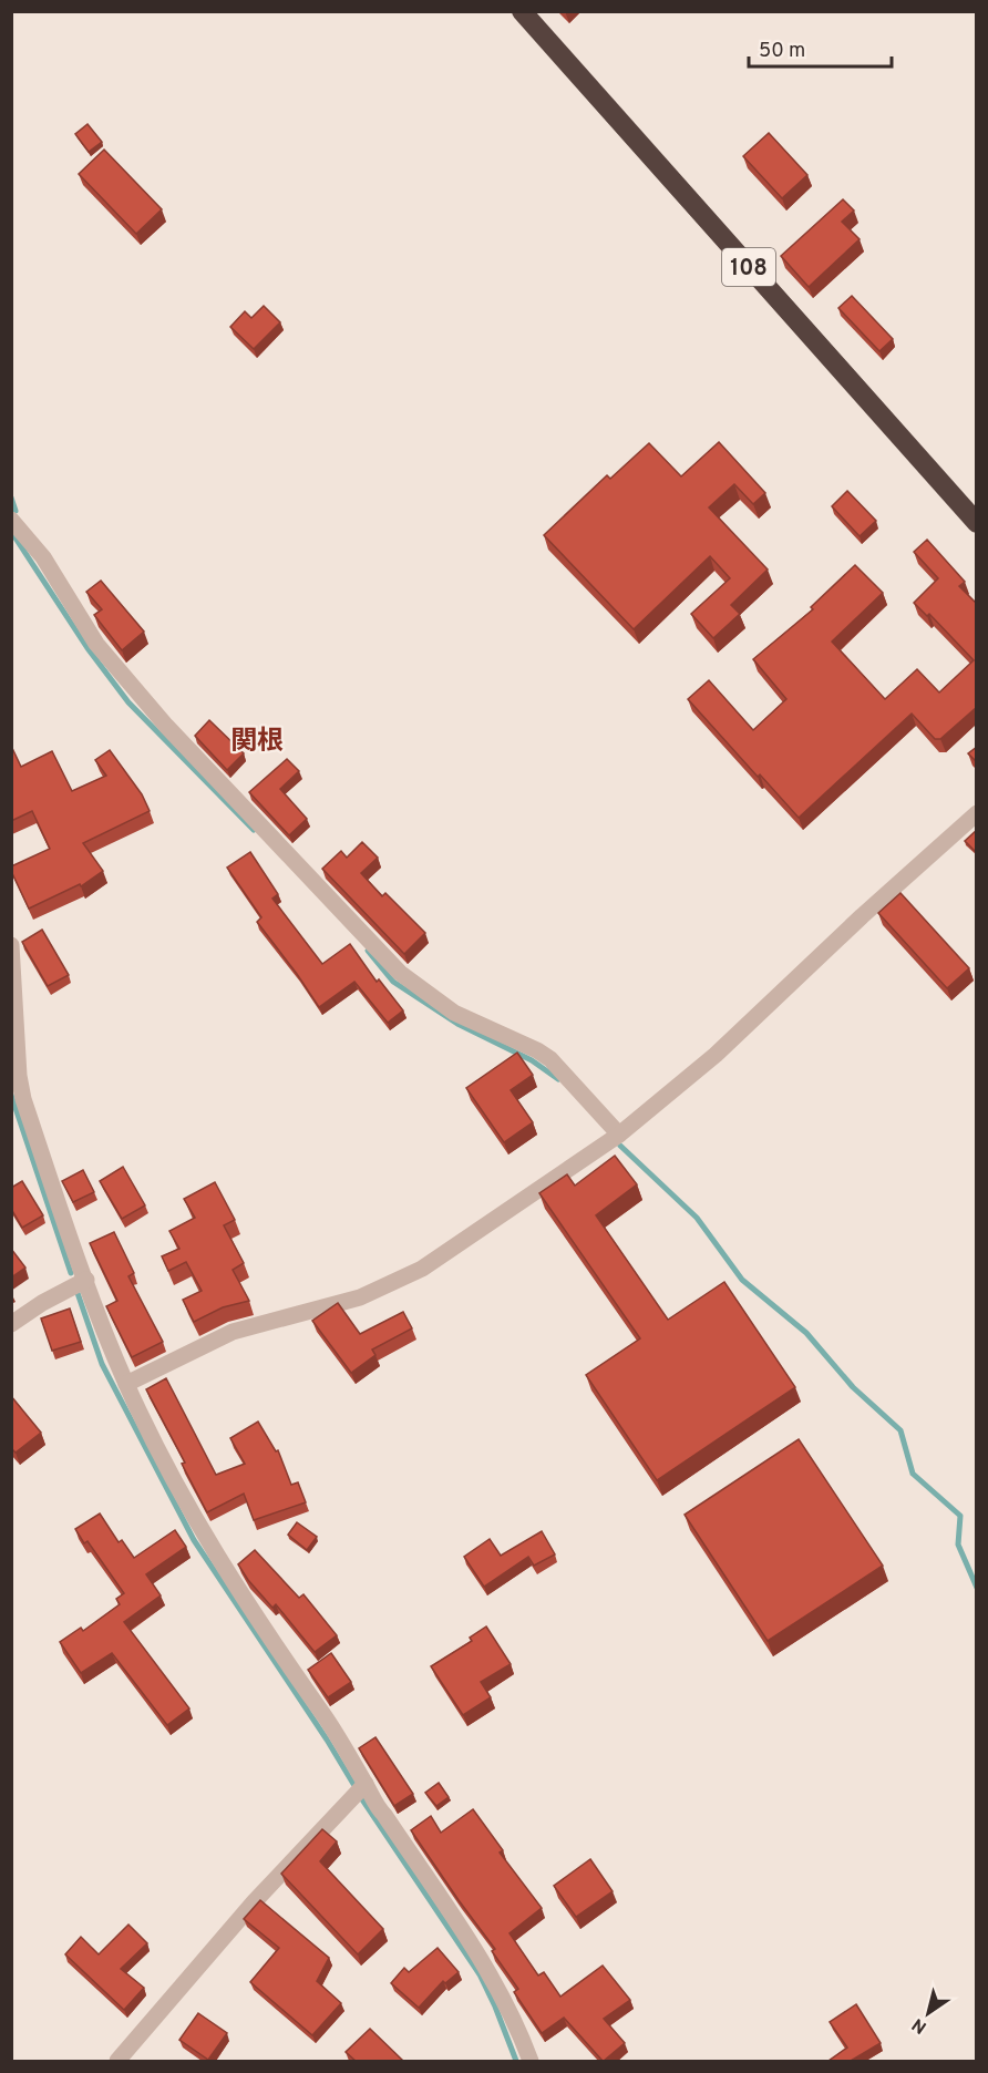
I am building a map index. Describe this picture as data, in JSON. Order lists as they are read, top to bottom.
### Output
{
  "streets": {
    "highway": ["108"]
  },
  "districts": ["関根"],
  "scale_bar": "50 m",
  "north": "bottom left"
}
